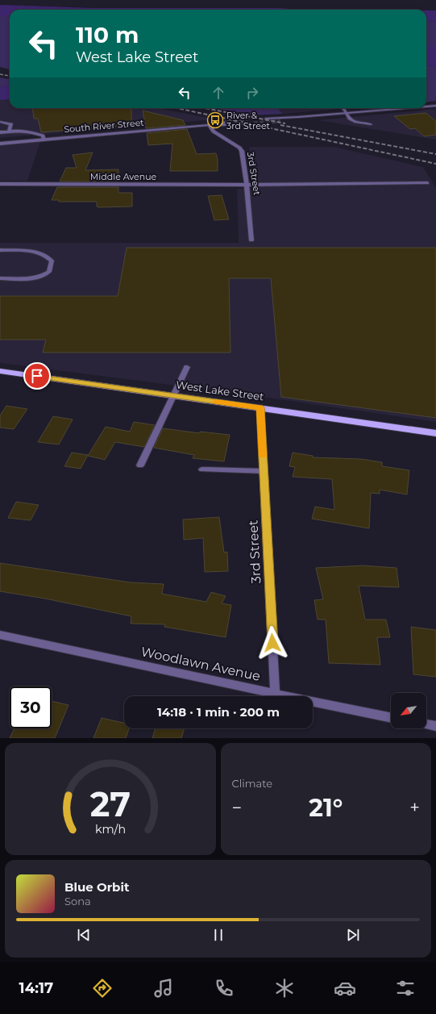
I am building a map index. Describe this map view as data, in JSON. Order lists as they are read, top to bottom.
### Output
{
  "streets": {
    "main road": ["West Lake Street"],
    "street": [
      "South River Street",
      "3rd Street",
      "Middle Avenue",
      "Woodlawn Avenue"
    ]
  },
  "crossings": [
    ["South River Street", "3rd Street"],
    ["3rd Street", "Middle Avenue"],
    ["3rd Street", "West Lake Street"],
    ["3rd Street", "Woodlawn Avenue"]
  ],
  "places": {
    "bus stop": ["River & 3rd Street"]
  },
  "north": "bottom left",
  "page": {
    "turn": ["110 m", "West Lake Street"],
    "limit": "30",
    "trip": "14:18 · 1 min · 200 m",
    "tile": "Climate",
    "heat": ["−", "21°", "+"],
    "song": ["Blue Orbit", "Sona"],
    "tabs": "14:17",
    "gauge": ["27", "km/h"]
  }
}
